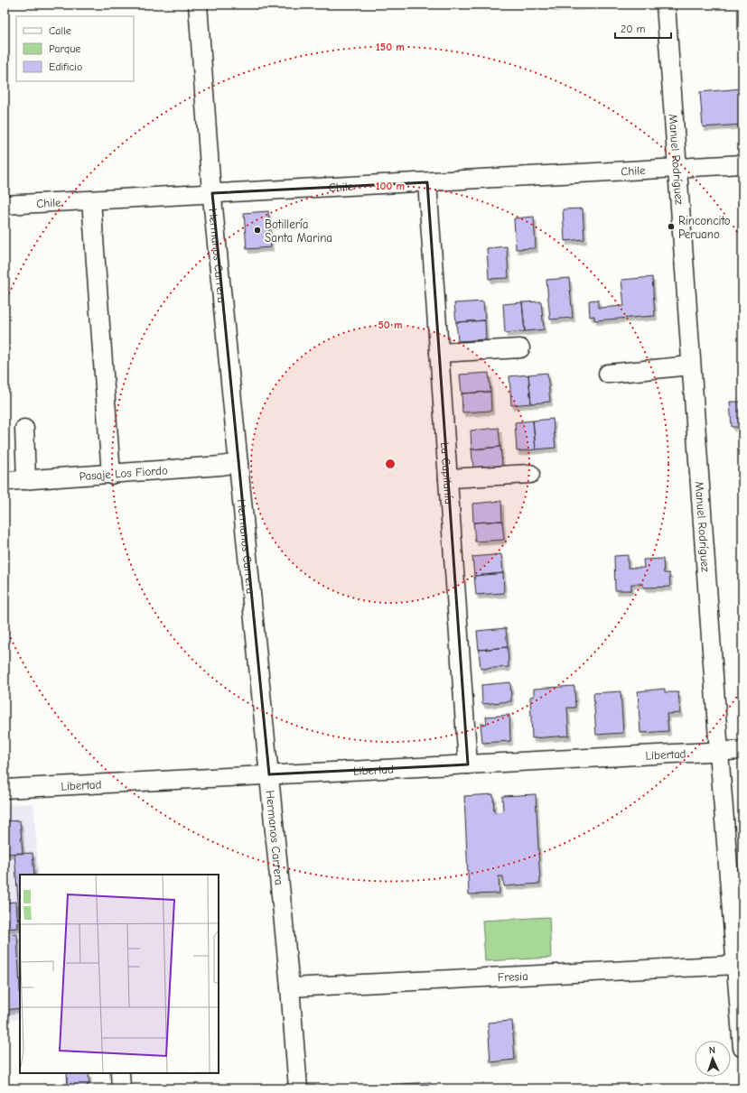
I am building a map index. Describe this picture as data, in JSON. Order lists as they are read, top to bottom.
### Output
{
  "streets": {
    "street": [
      "Manuel Rodríguez",
      "Chile",
      "Hermanos Carrera",
      "Pasaje Los Fiordo",
      "La Capitanía",
      "Libertad",
      "Fresia"
    ]
  },
  "crossings": [
    ["Manuel Rodríguez", "Chile"],
    ["Manuel Rodríguez", "Libertad"],
    ["Manuel Rodríguez", "Fresia"],
    ["Chile", "Hermanos Carrera"],
    ["Chile", "La Capitanía"],
    ["Hermanos Carrera", "Pasaje Los Fiordo"],
    ["Hermanos Carrera", "Libertad"],
    ["Hermanos Carrera", "Fresia"],
    ["La Capitanía", "Libertad"]
  ],
  "places": ["Rinconcito Peruano", "Botillería Santa Marina"],
  "legend": ["Calle", "Parque", "Edificio"],
  "scale_bar": "20 m",
  "north": "top",
  "rings": ["150 m", "100 m", "50 m"]
}
